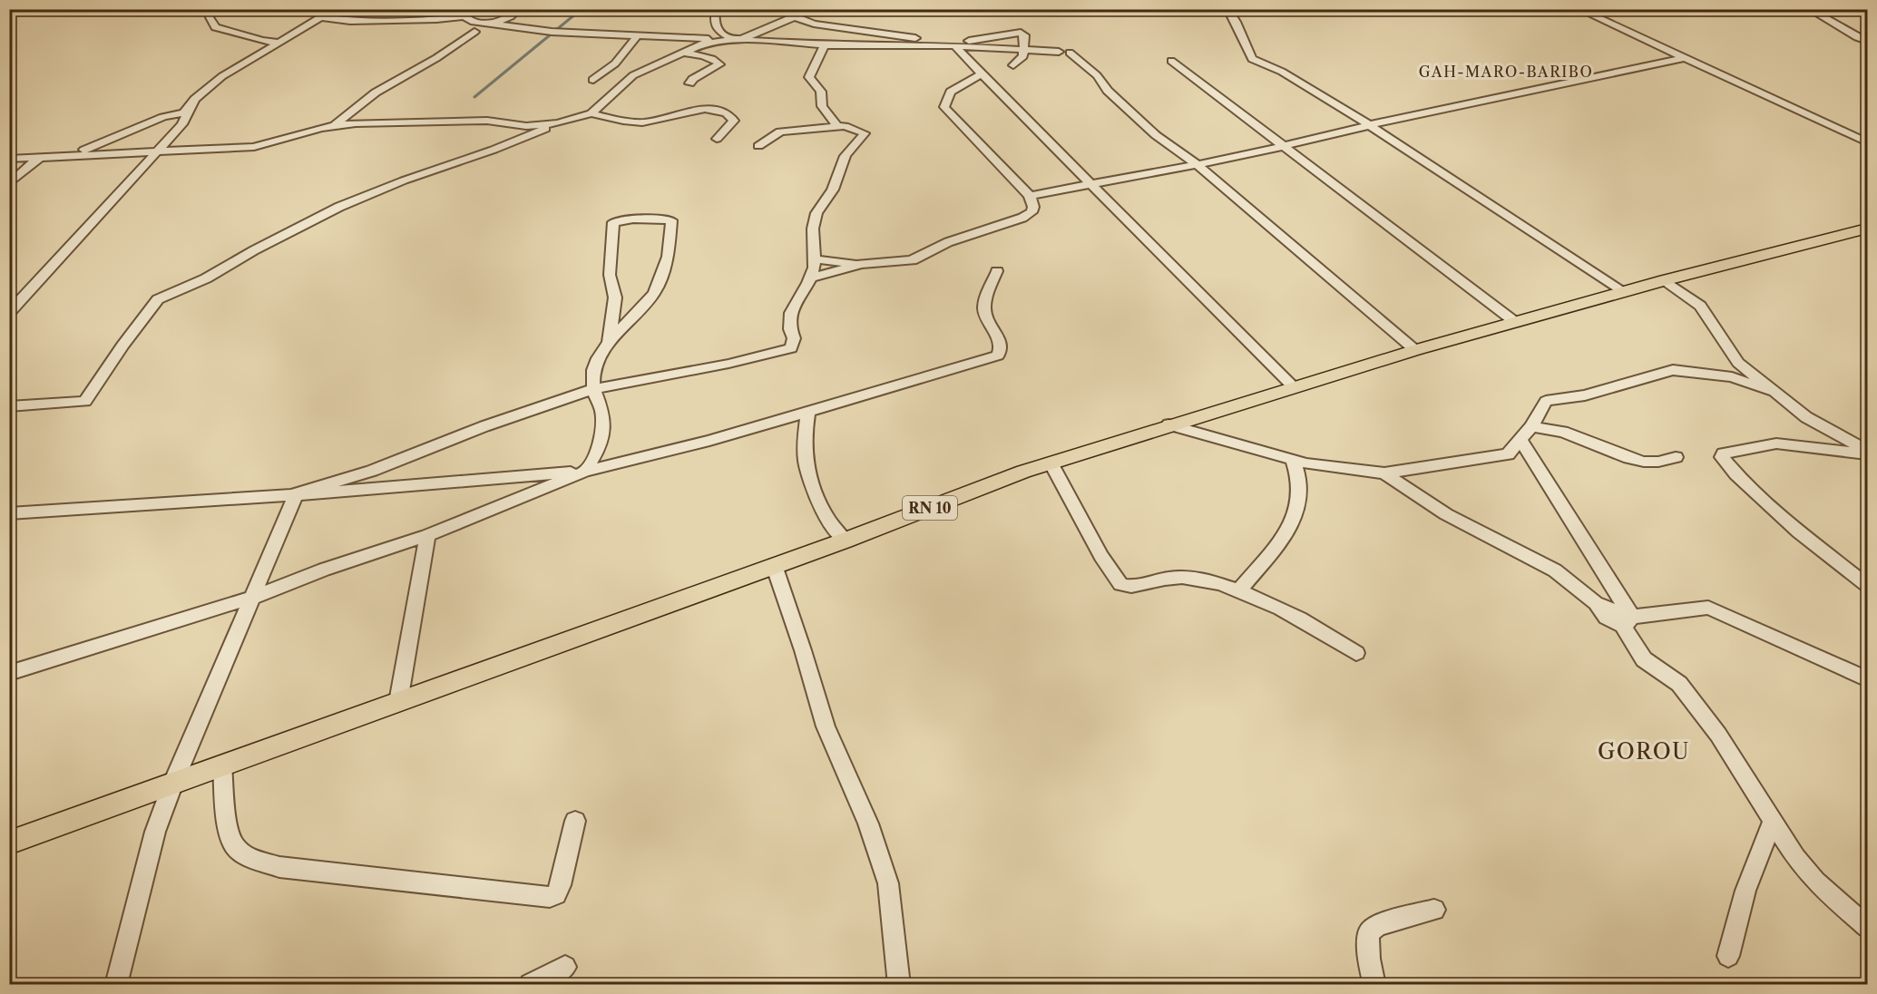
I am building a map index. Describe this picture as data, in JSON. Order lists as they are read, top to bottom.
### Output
{
  "streets": {
    "main road": ["RN 10"]
  },
  "districts": ["GAH-MARO-BARIBO", "GOROU"]
}
